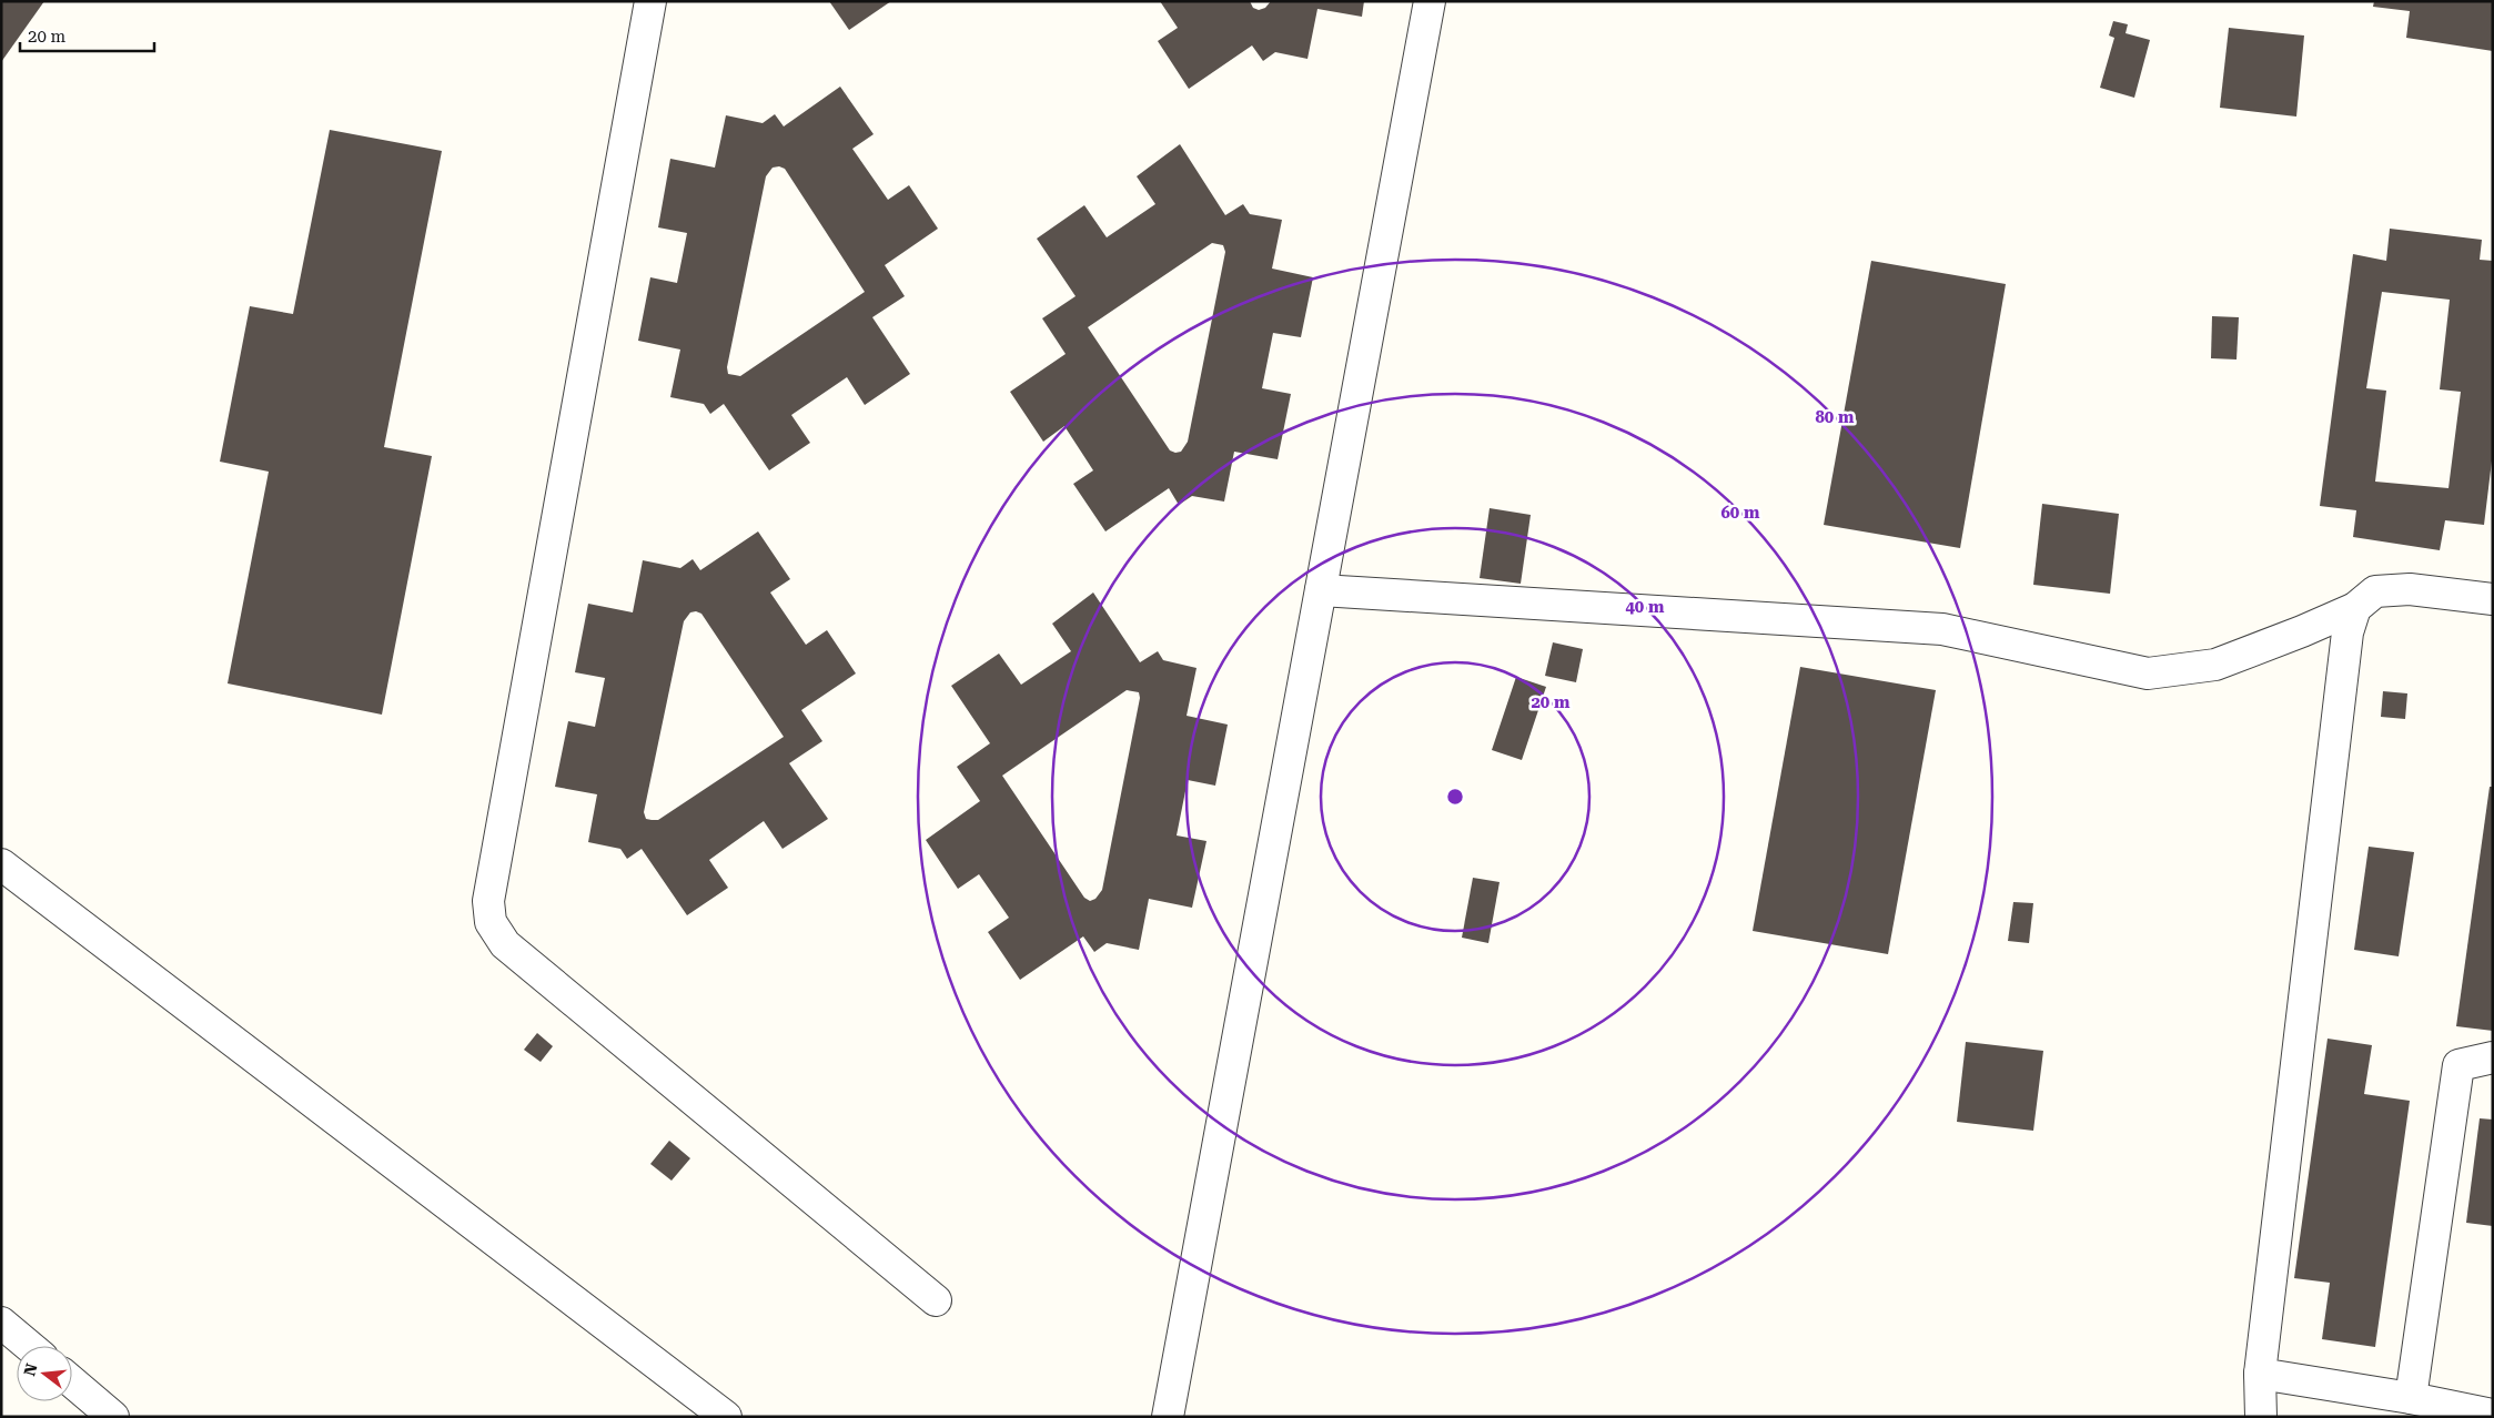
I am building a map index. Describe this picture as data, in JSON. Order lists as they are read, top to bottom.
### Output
{
  "scale_bar": "20 m",
  "north": "left",
  "rings": [
    "80 m",
    "60 m",
    "40 m",
    "20 m"
  ]
}
